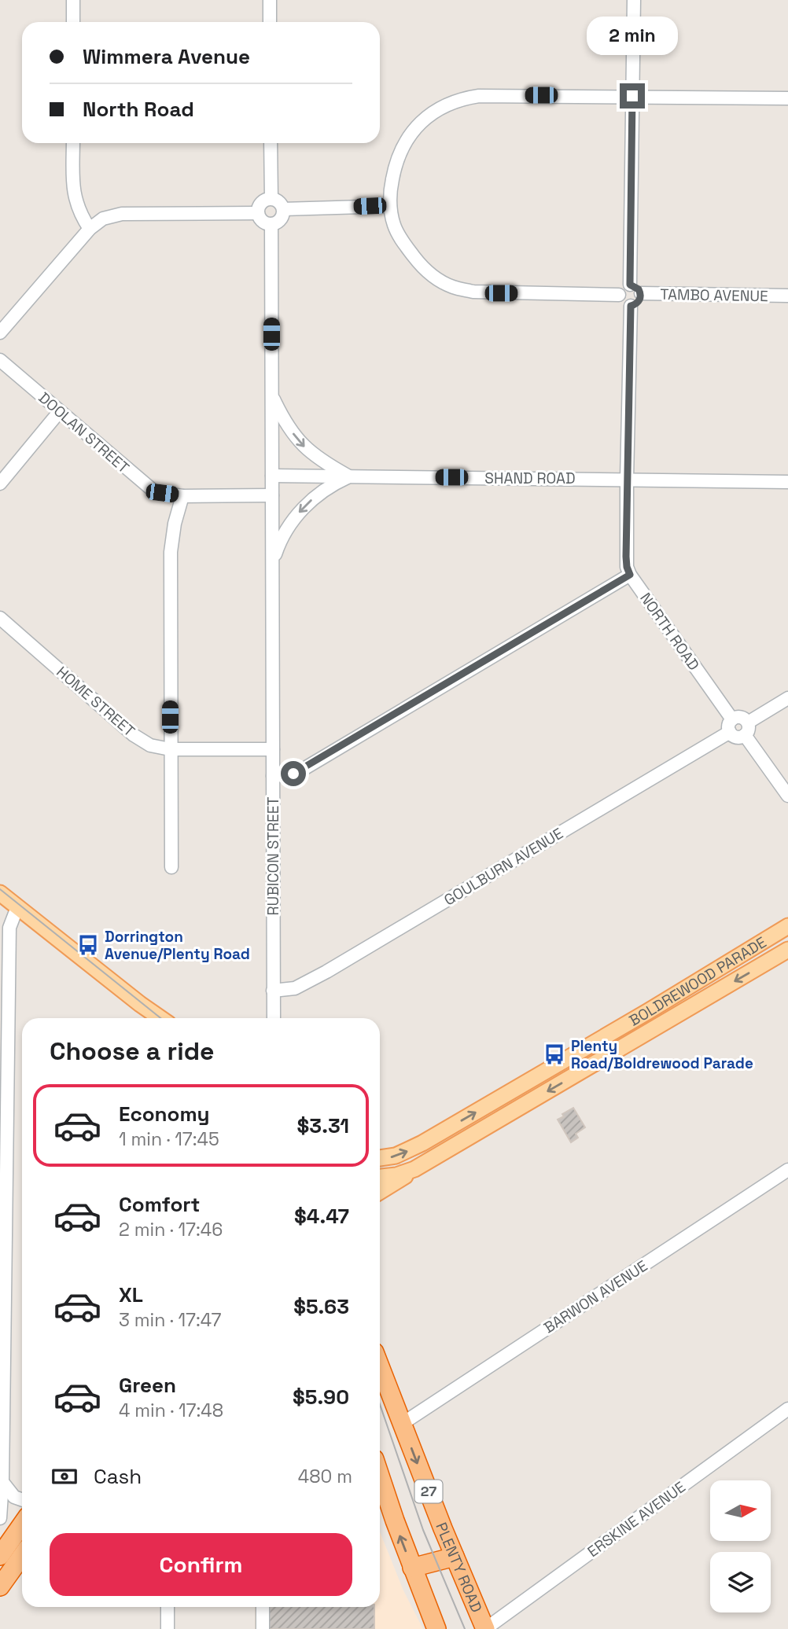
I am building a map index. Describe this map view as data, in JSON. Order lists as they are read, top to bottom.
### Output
{
  "streets": {
    "highway": ["27", "PLENTY ROAD"],
    "main road": ["BOLDREWOOD PARADE"],
    "street": [
      "TAMBO AVENUE",
      "DOOLAN STREET",
      "SHAND ROAD",
      "NORTH ROAD",
      "HOME STREET",
      "RUBICON STREET",
      "GOULBURN AVENUE",
      "BARWON AVENUE",
      "ERSKINE AVENUE"
    ]
  },
  "crossings": [
    ["TAMBO AVENUE", "NORTH ROAD"],
    ["DOOLAN STREET", "RUBICON STREET"],
    ["SHAND ROAD", "NORTH ROAD"],
    ["SHAND ROAD", "RUBICON STREET"],
    ["NORTH ROAD", "GOULBURN AVENUE"],
    ["HOME STREET", "RUBICON STREET"],
    ["RUBICON STREET", "GOULBURN AVENUE"],
    ["BARWON AVENUE", "PLENTY ROAD"],
    ["ERSKINE AVENUE", "PLENTY ROAD"]
  ],
  "places": {
    "bus stop": ["Dorrington Avenue/Plenty Road", "Plenty Road/Boldrewood Parade"]
  },
  "north": "right",
  "page": {
    "bubble": "2 min",
    "banner": ["Wimmera Avenue", "North Road"],
    "heading": "Choose a ride",
    "list": [
      {
        "name": "Economy",
        "note": "1 min · 17:45",
        "value": "$3.31"
      },
      {
        "name": "Comfort",
        "note": "2 min · 17:46",
        "value": "$4.47"
      },
      {
        "name": "XL",
        "note": "3 min · 17:47",
        "value": "$5.63"
      },
      {
        "name": "Green",
        "note": "4 min · 17:48",
        "value": "$5.90"
      }
    ],
    "pay": ["Cash", "480 m"],
    "buttons": "Confirm"
  }
}
